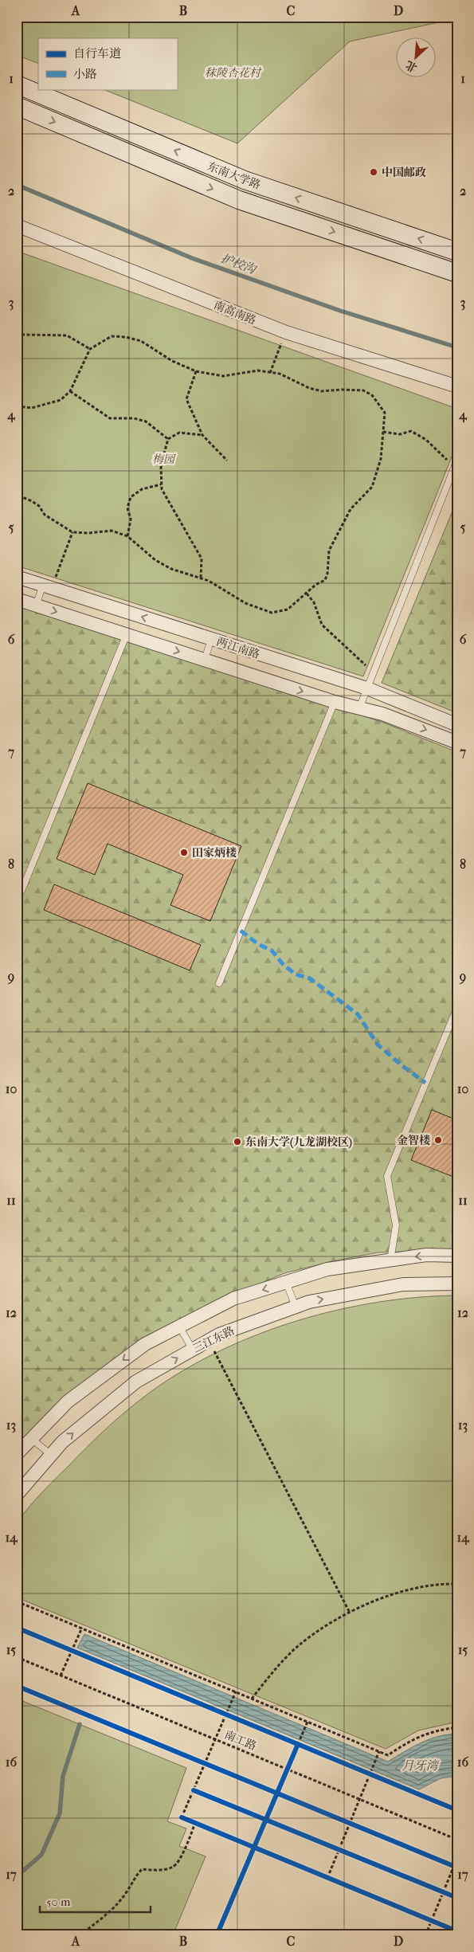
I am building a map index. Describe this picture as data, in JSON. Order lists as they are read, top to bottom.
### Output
{
  "streets": {
    "main road": ["东南大学路"],
    "street": ["南高南路", "两江南路", "三江东路"],
    "path": ["南工路"]
  },
  "water": ["护校沟", "月牙湾"],
  "parks": ["秣陵杏花村", "梅园"],
  "places": [
    "中国邮政",
    "田家炳楼",
    "金智楼",
    "东南大学(九龙湖校区)"
  ],
  "legend": ["自行车道", "小路"],
  "scale_bar": "50 m",
  "north": "bottom left",
  "grid": {
    "columns": [
      "A",
      "B",
      "C",
      "D"
    ],
    "rows": [
      "1",
      "2",
      "3",
      "4",
      "5",
      "6",
      "7",
      "8",
      "9",
      "10",
      "11",
      "12",
      "13",
      "14",
      "15",
      "16",
      "17"
    ]
  }
}
